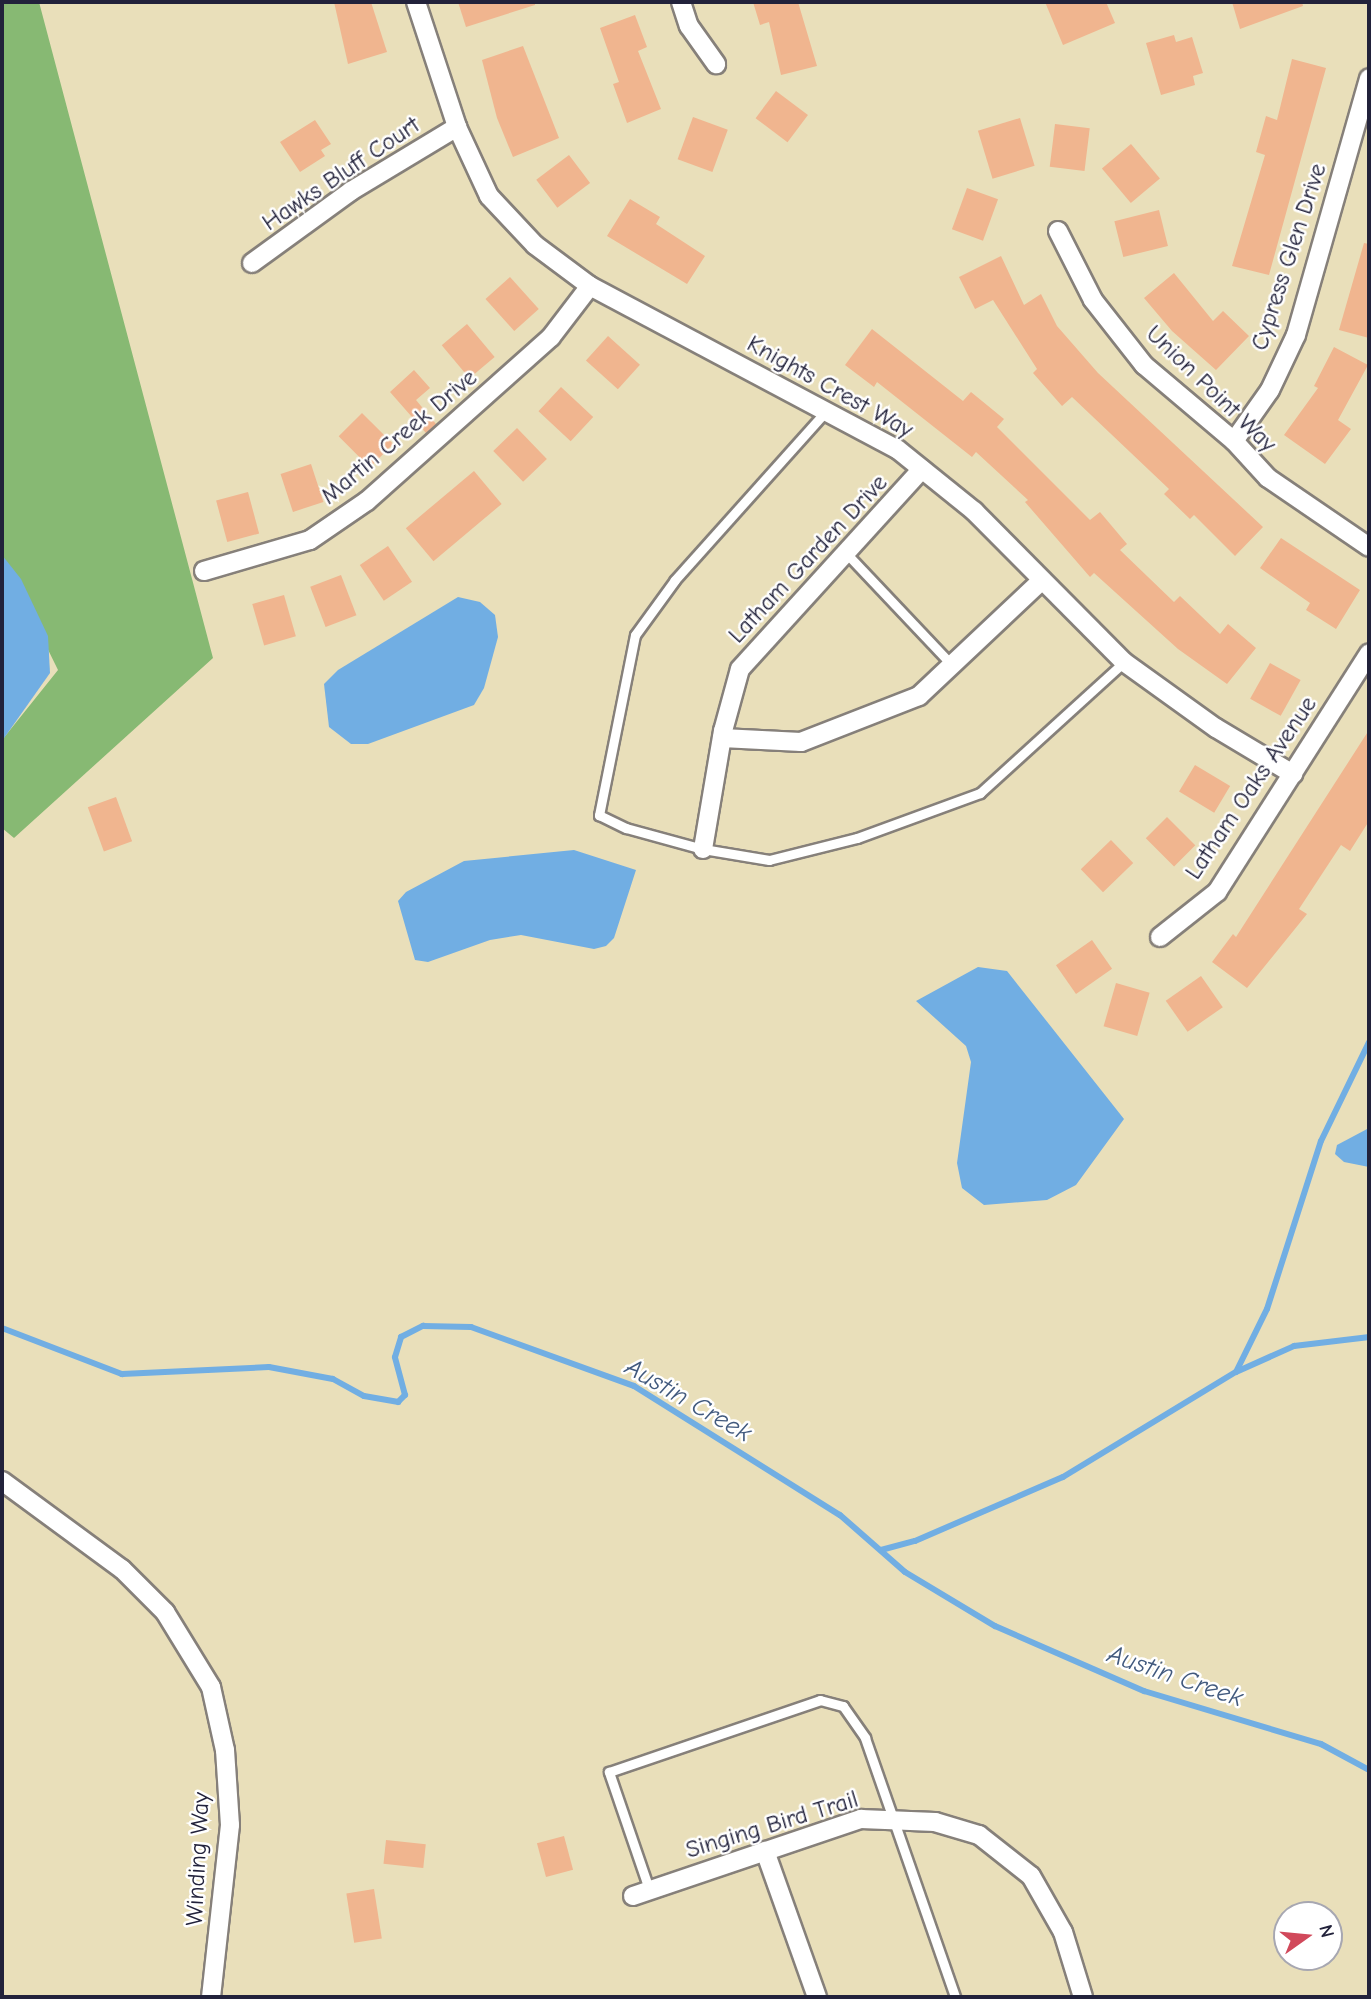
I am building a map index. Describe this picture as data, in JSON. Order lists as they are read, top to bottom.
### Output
{
  "streets": {
    "street": [
      "Hawks Bluff Court",
      "Cypress Glen Drive",
      "Knights Crest Way",
      "Union Point Way",
      "Martin Creek Drive",
      "Latham Garden Drive",
      "Latham Oaks Avenue",
      "Singing Bird Trail",
      "Winding Way"
    ]
  },
  "crossings": [
    ["Hawks Bluff Court", "Knights Crest Way"],
    ["Cypress Glen Drive", "Union Point Way"],
    ["Knights Crest Way", "Martin Creek Drive"],
    ["Knights Crest Way", "Latham Garden Drive"],
    ["Knights Crest Way", "Latham Oaks Avenue"]
  ],
  "water": ["Austin Creek"],
  "north": "right"
}
